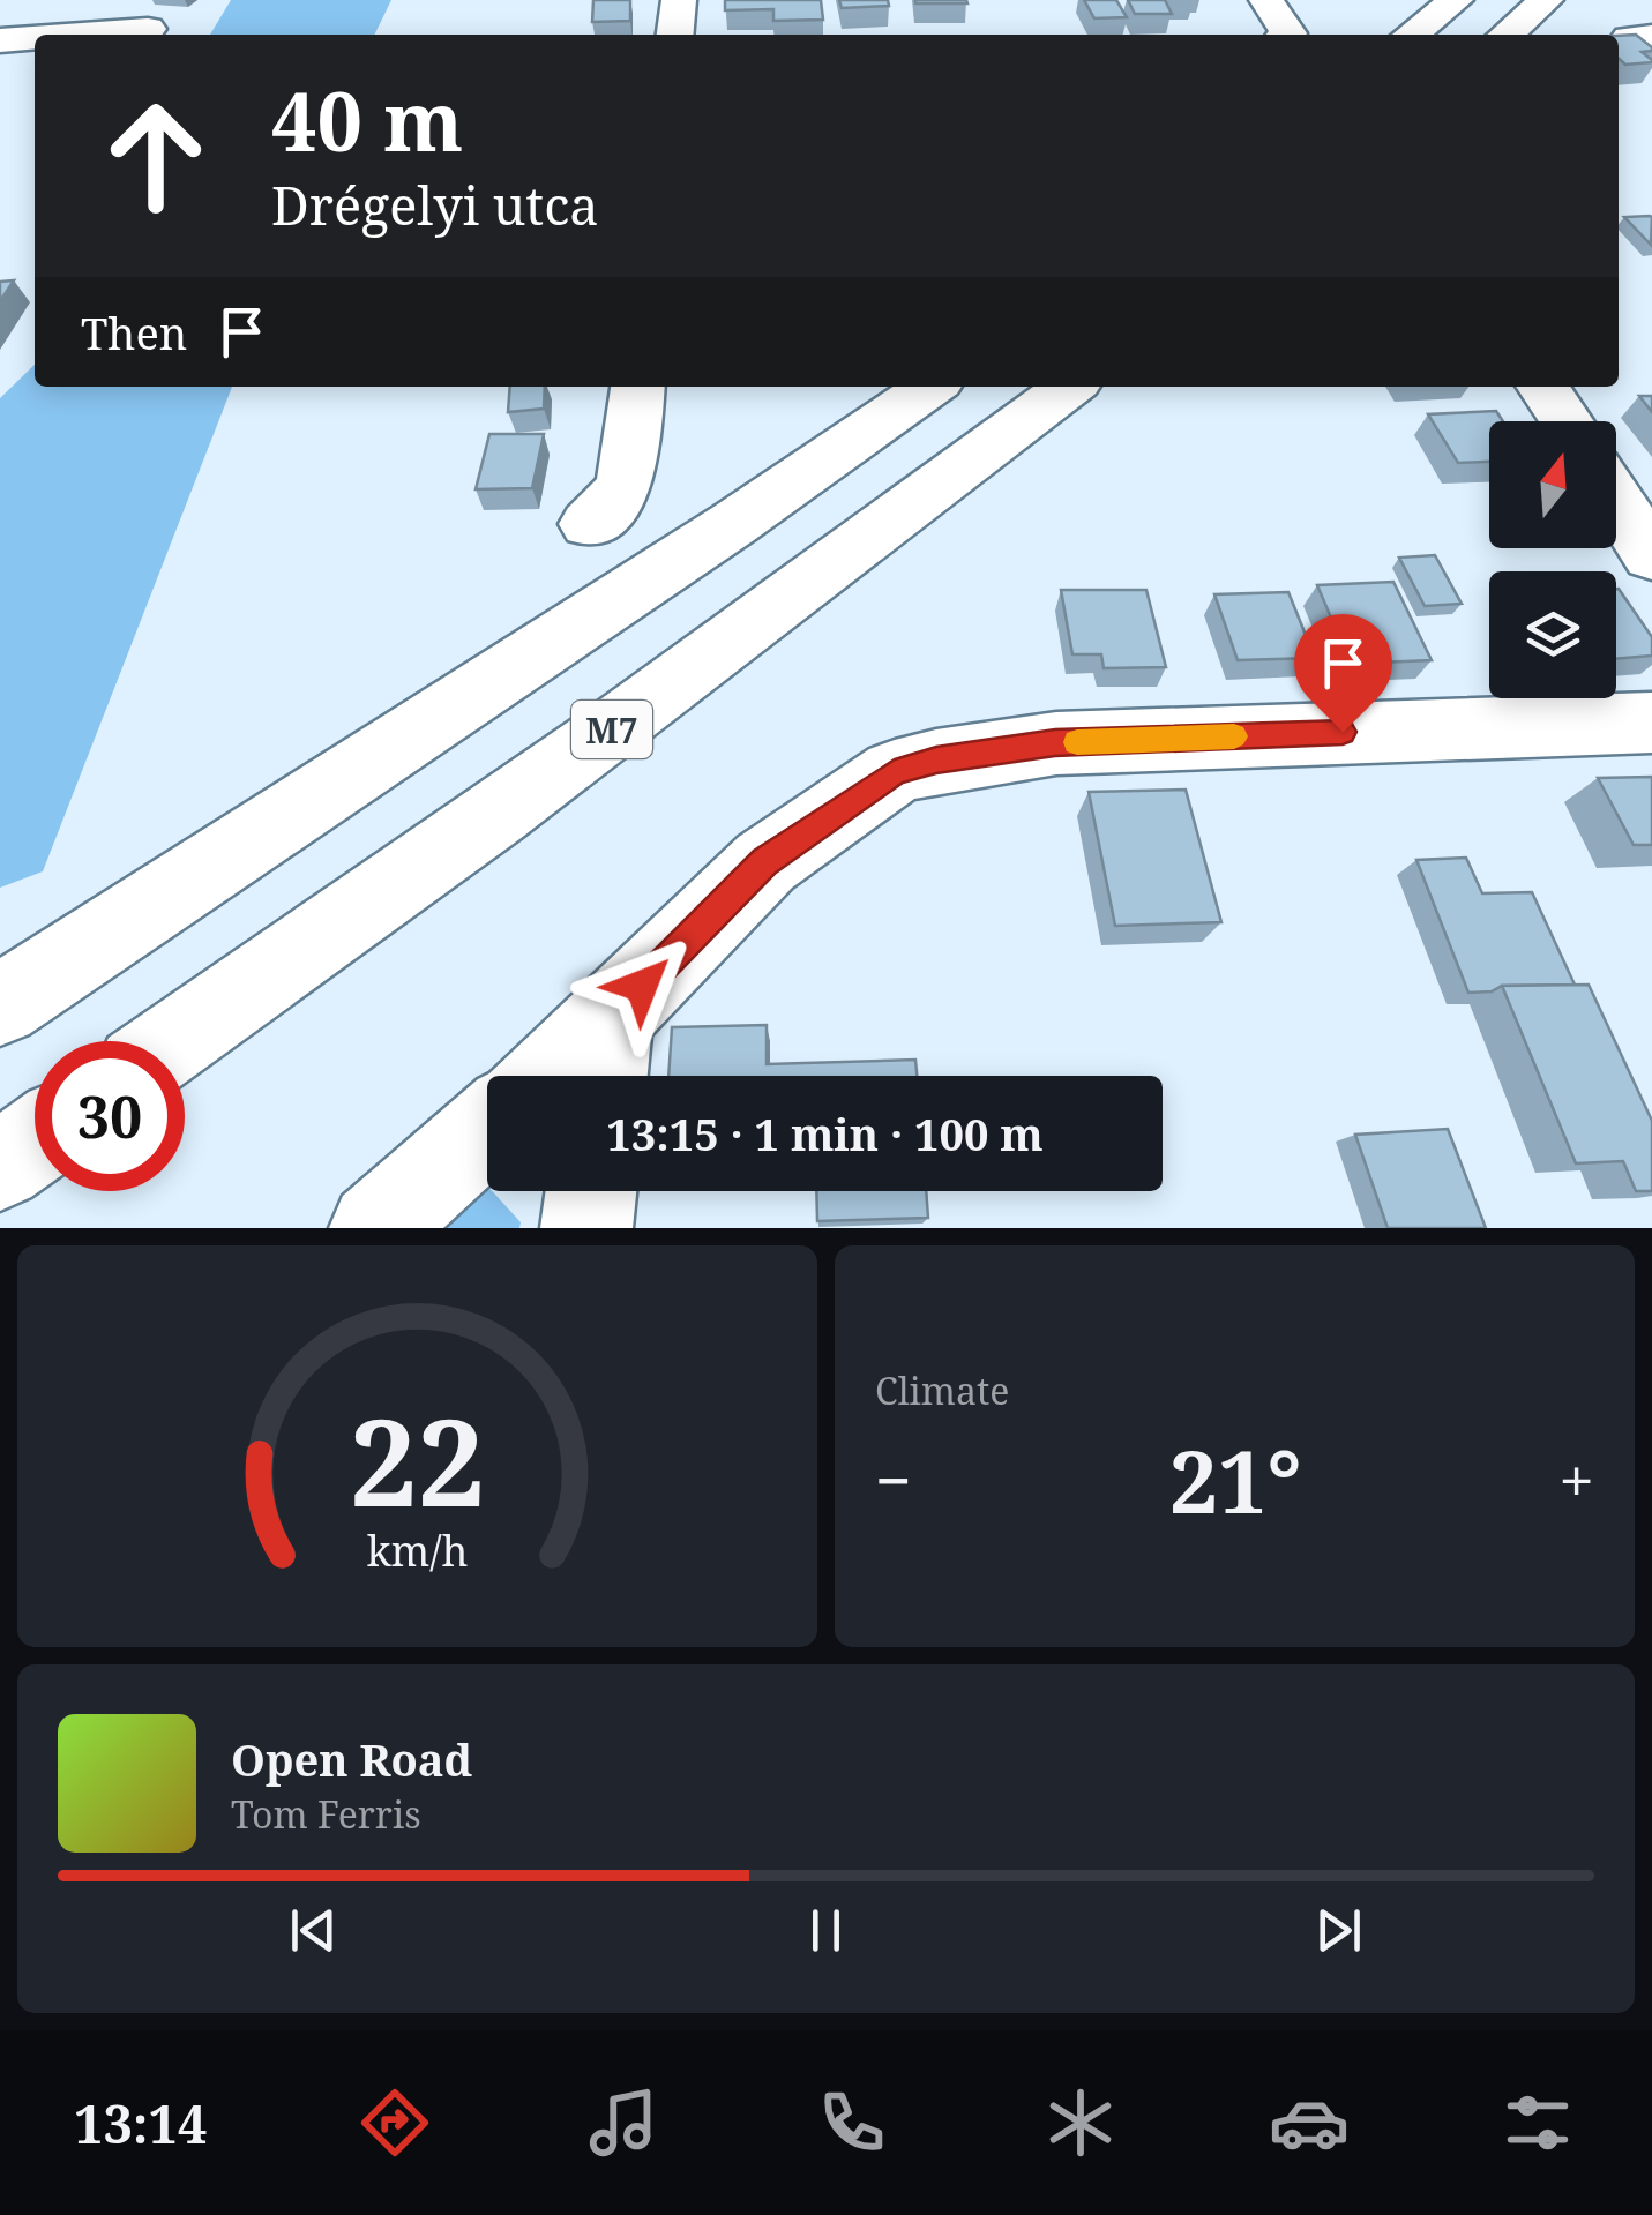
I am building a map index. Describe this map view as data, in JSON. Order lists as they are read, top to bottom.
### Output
{
  "streets": {
    "main road": ["M7"]
  },
  "north": "top",
  "page": {
    "turn": ["40 m", "Drégelyi utca"],
    "then": "Then",
    "limit": "30",
    "trip": "13:15 · 1 min · 100 m",
    "tile": "Climate",
    "heat": ["−", "21°", "+"],
    "song": ["Open Road", "Tom Ferris"],
    "tabs": "13:14",
    "gauge": ["22", "km/h"]
  }
}
